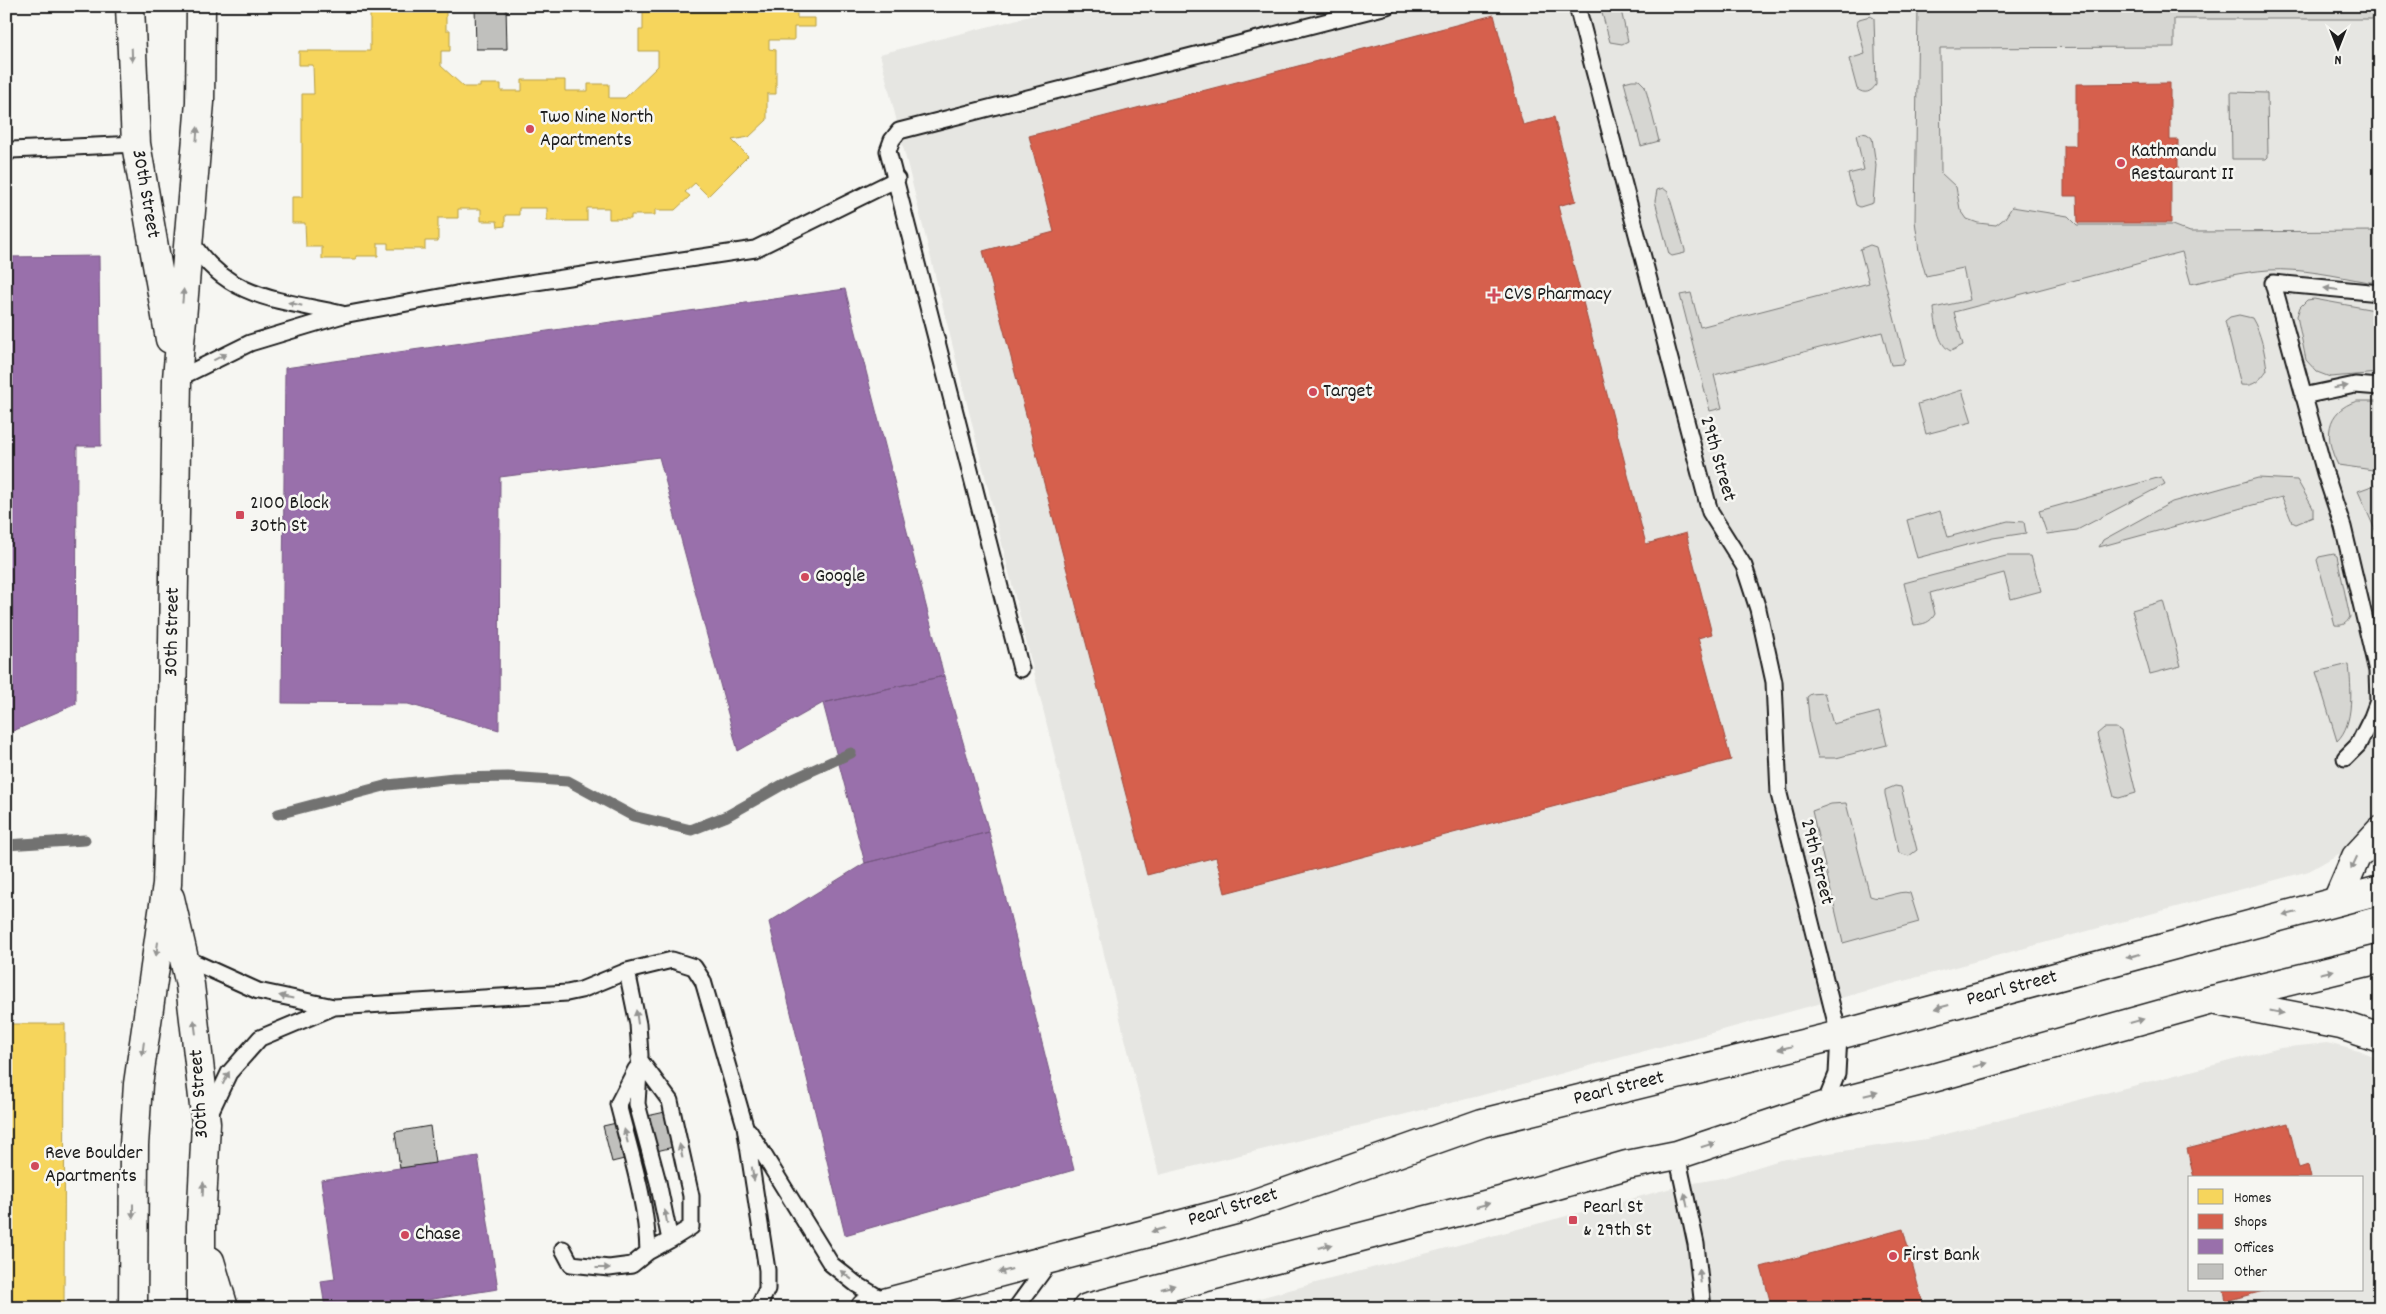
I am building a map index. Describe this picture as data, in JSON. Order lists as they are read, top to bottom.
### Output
{
  "streets": {
    "main road": ["30th Street", "Pearl Street"],
    "lane": ["29th Street"]
  },
  "crossings": [
    ["29th Street", "Pearl Street"]
  ],
  "places": {
    "other": [
      "Two Nine North Apartments",
      "Kathmandu Restaurant II",
      "Target",
      "Google",
      "Reve Boulder Apartments",
      "Chase",
      "First Bank"
    ],
    "health": ["CVS Pharmacy"],
    "transit": ["2100 Block 30th St", "Pearl St & 29th St"]
  },
  "legend": [
    "Homes",
    "Shops",
    "Offices",
    "Other"
  ],
  "north": "bottom"
}
